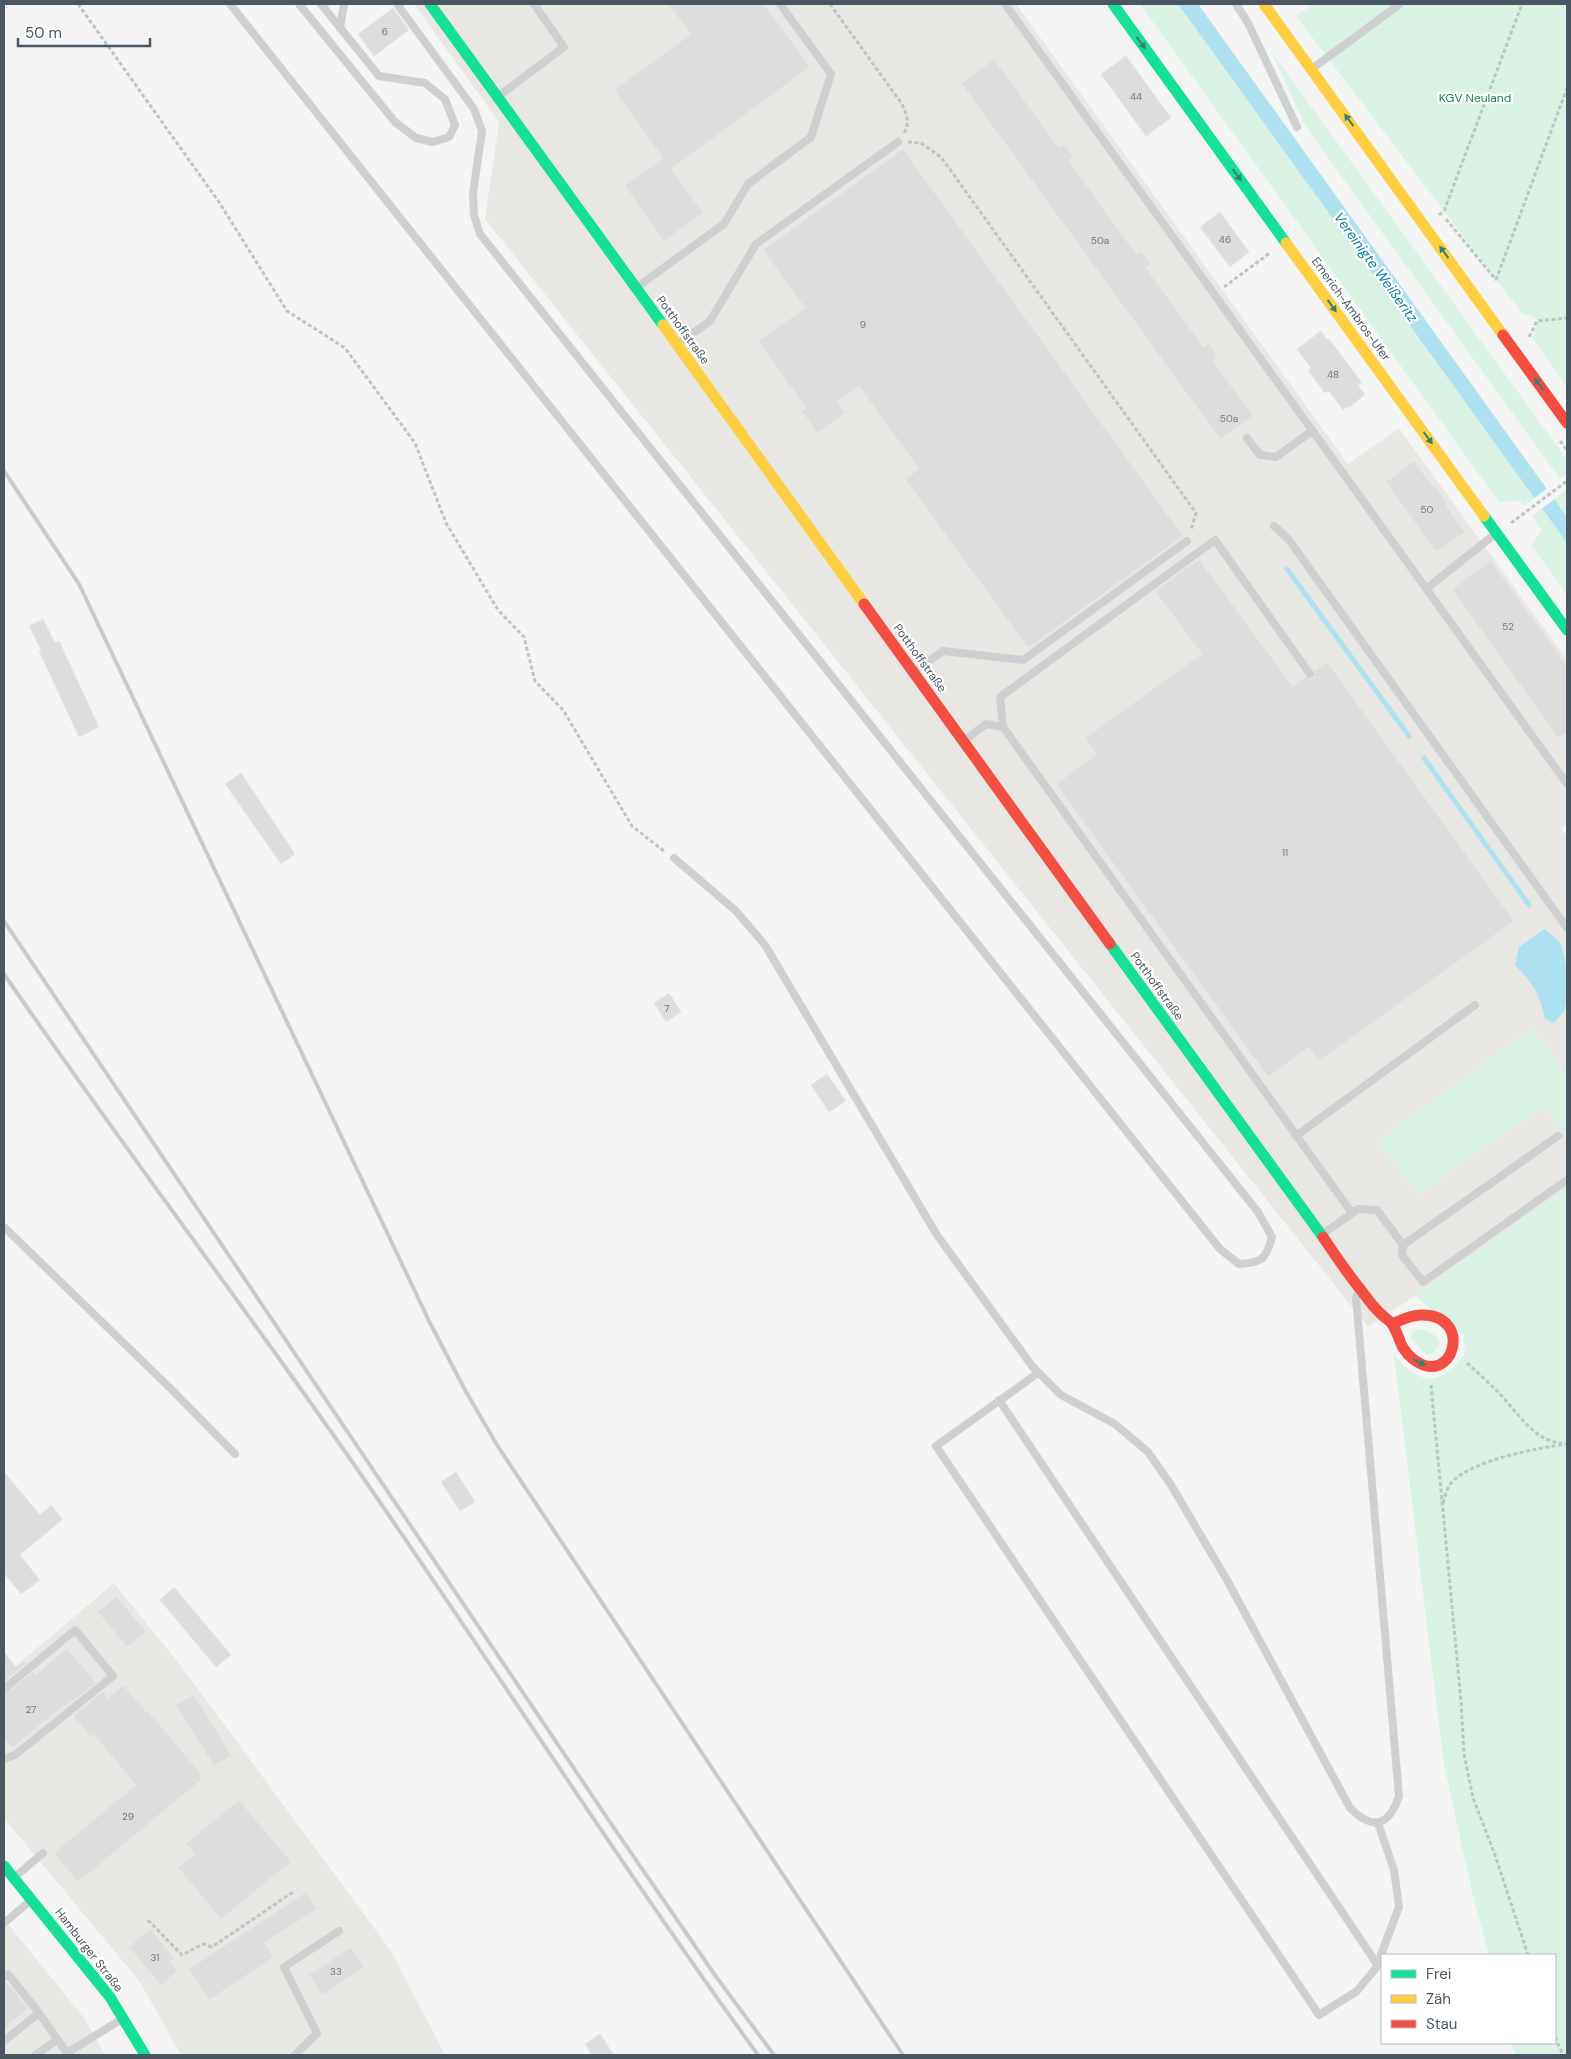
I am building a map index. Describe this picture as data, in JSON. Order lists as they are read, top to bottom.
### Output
{
  "streets": {
    "street": ["Emerich-Ambros-Ufer", "Potthoffstraße", "Hamburger Straße"]
  },
  "one_way": ["Emerich-Ambros-Ufer"],
  "water": ["Vereinigte Weißeritz"],
  "parks": ["KGV Neuland"],
  "house_numbers": [
    "6",
    "44",
    "46",
    "50a",
    "9",
    "48",
    "50a",
    "50",
    "52",
    "11",
    "7",
    "27",
    "29",
    "31",
    "33"
  ],
  "legend": ["Frei", "Zäh", "Stau"],
  "scale_bar": "50 m"
}
